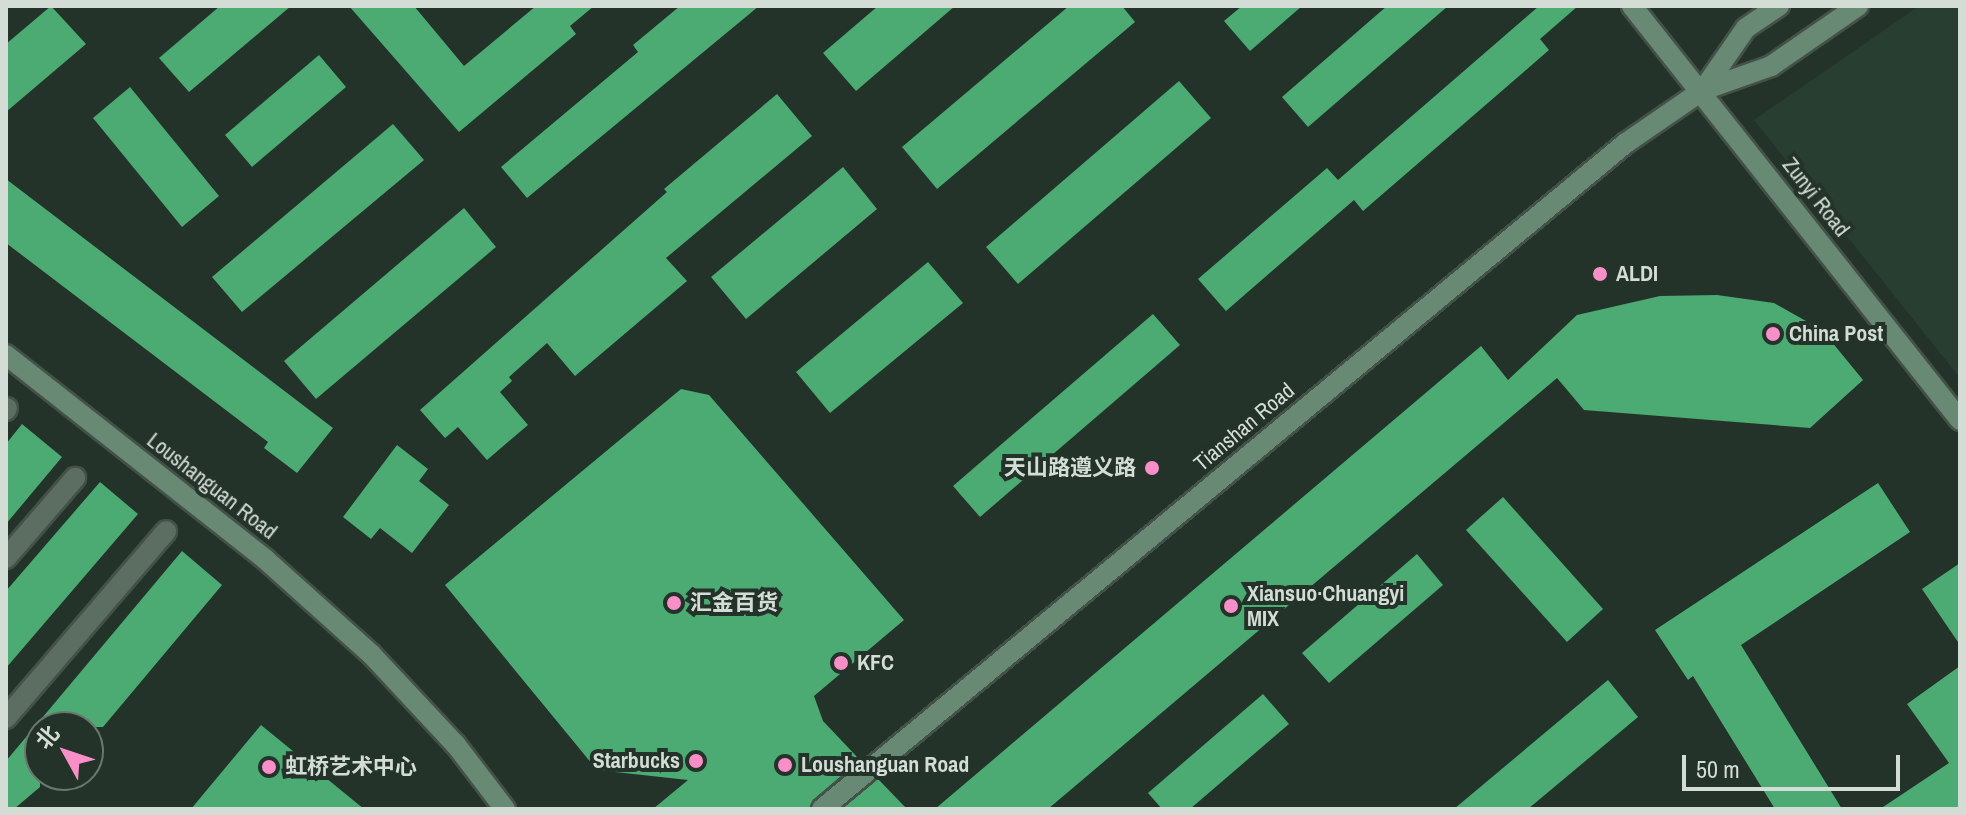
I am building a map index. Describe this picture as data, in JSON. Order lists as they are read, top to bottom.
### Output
{
  "streets": {
    "main road": ["Zunyi Road", "Tianshan Road", "Loushanguan Road"]
  },
  "crossings": [
    ["Zunyi Road", "Tianshan Road"]
  ],
  "places": [
    "ALDI",
    "China Post",
    "天山路遵义路",
    "汇金百货",
    "Xiansuo·Chuangyi MIX",
    "KFC",
    "Starbucks",
    "Loushanguan Road",
    "虹桥艺术中心"
  ],
  "scale_bar": "50 m",
  "north": "top left"
}
